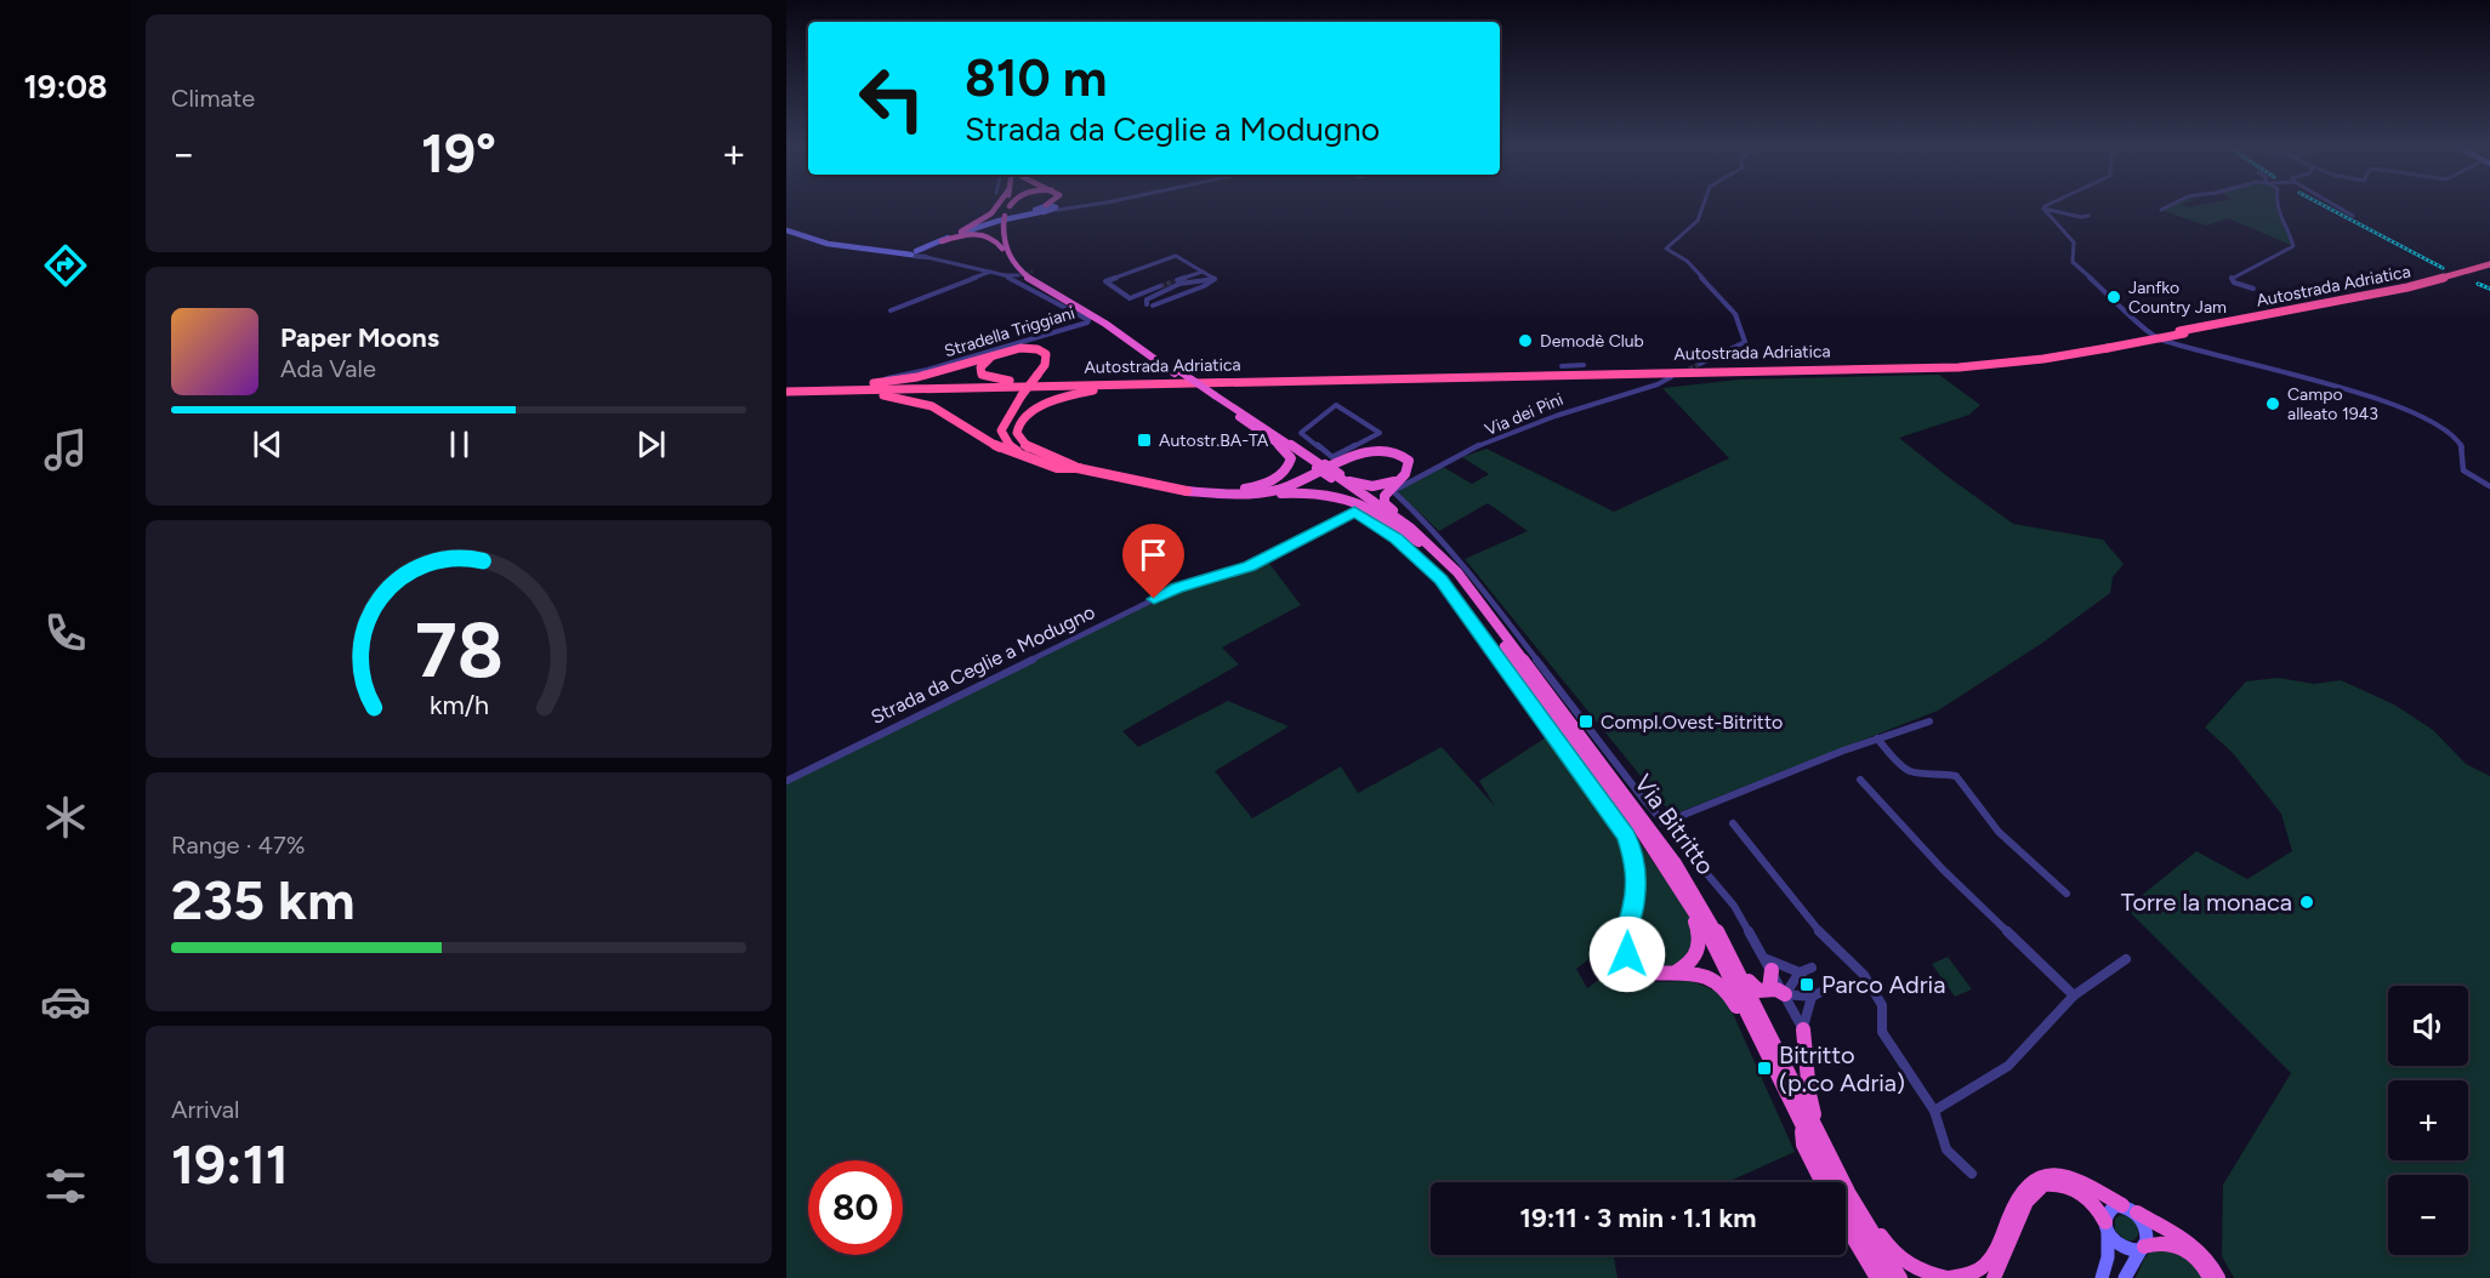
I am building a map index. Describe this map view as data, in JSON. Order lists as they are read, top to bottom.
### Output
{
  "streets": {
    "highway": ["Autostrada Adriatica", "Via Bitritto"],
    "street": ["Stradella Triggiani", "Via dei Pini", "Strada da Ceglie a Modugno"]
  },
  "places": {
    "other": [
      "Janfko Country Jam",
      "Demodè Club",
      "Campo alleato 1943",
      "Torre la monaca"
    ],
    "transit": [
      "Autostr.BA-TA",
      "Compl.Ovest-Bitritto",
      "Parco Adria",
      "Bitritto (p.co Adria)"
    ]
  },
  "page": {
    "tabs": "19:08",
    "tile": [
      "Climate",
      ["Range · 47%", "235 km"],
      ["Arrival", "19:11"]
    ],
    "turn": ["810 m", "Strada da Ceglie a Modugno"],
    "heat": ["−", "19°", "+"],
    "song": ["Paper Moons", "Ada Vale"],
    "map_buttons": ["+", "−"],
    "limit": "80",
    "trip": "19:11 · 3 min · 1.1 km",
    "gauge": ["78", "km/h"]
  }
}
